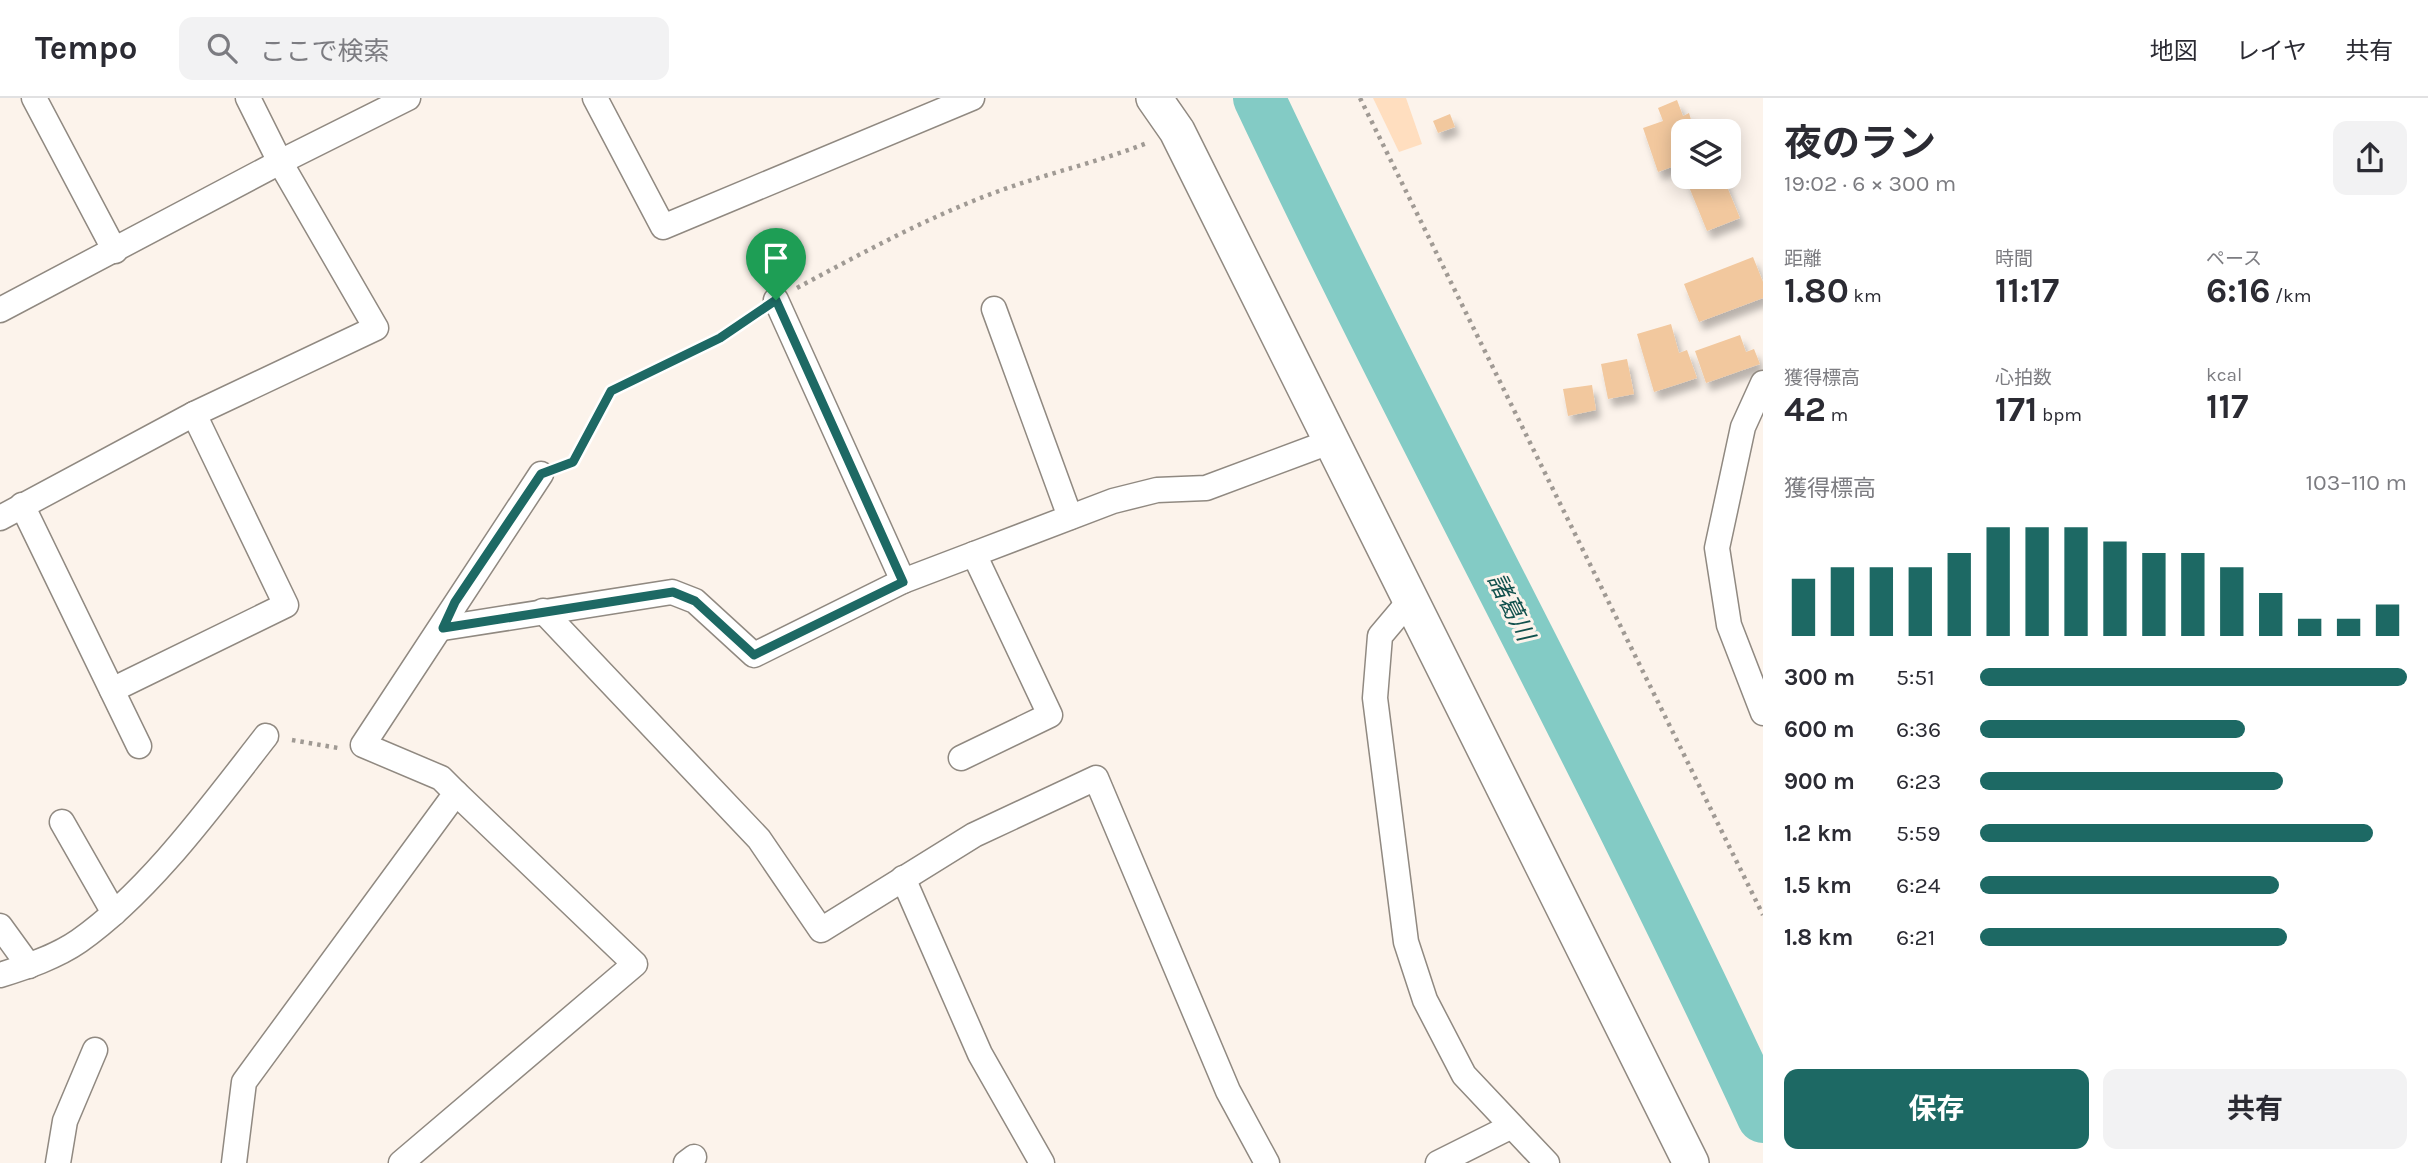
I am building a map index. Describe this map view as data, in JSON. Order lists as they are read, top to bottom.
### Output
{
  "water": ["諸葛川"],
  "page": {
    "header": "Tempo",
    "search": "ここで検索",
    "nav": ["地図", "レイヤ", "共有"],
    "heading": ["夜のラン", "19:02 · 6 × 300 m"],
    "stats": [
      ["距離", "1.80 km"],
      ["時間", "11:17"],
      ["ペース", "6:16 /km"],
      ["獲得標高", "42 m"],
      ["心拍数", "171 bpm"],
      ["kcal", "117"]
    ],
    "chart": ["獲得標高", "103–110 m"],
    "list": [
      {
        "name": "300 m",
        "note": "5:51"
      },
      {
        "name": "600 m",
        "note": "6:36"
      },
      {
        "name": "900 m",
        "note": "6:23"
      },
      {
        "name": "1.2 km",
        "note": "5:59"
      },
      {
        "name": "1.5 km",
        "note": "6:24"
      },
      {
        "name": "1.8 km",
        "note": "6:21"
      }
    ],
    "buttons": ["保存", "共有"]
  }
}
